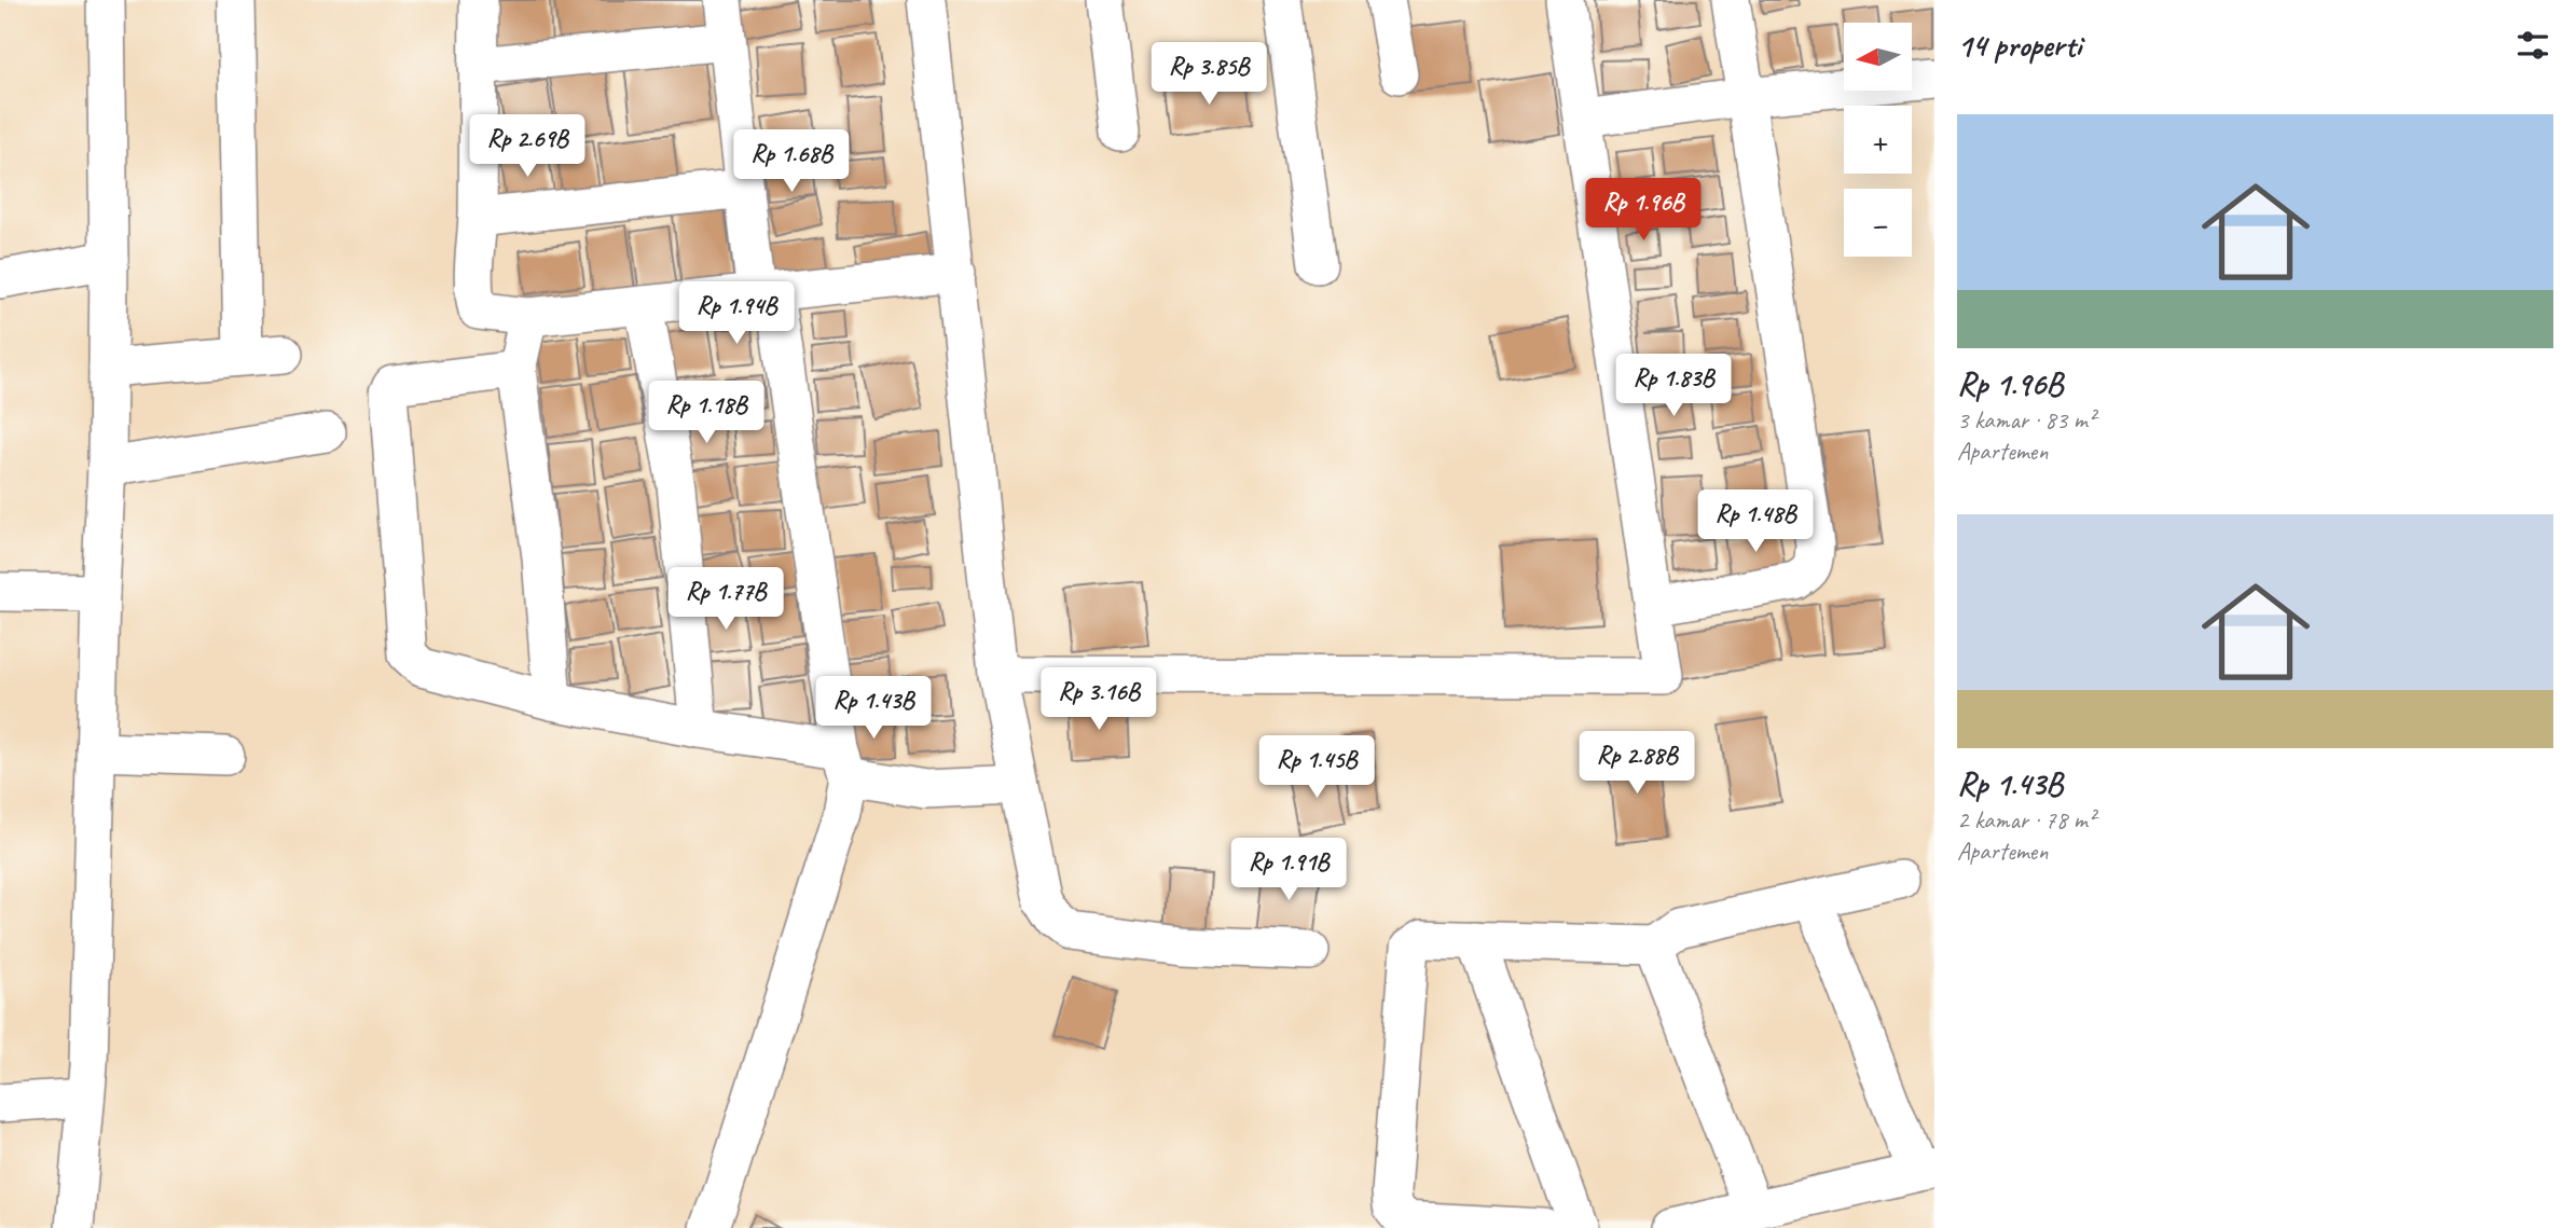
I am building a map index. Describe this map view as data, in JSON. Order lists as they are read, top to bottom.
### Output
{
  "north": "left",
  "page": {
    "heading": "14 properti",
    "map_buttons": ["+", "−"],
    "price": [
      "Rp 3.85B",
      "Rp 2.69B",
      "Rp 1.68B",
      "Rp 1.96B",
      "Rp 1.94B",
      "Rp 1.83B",
      "Rp 1.18B",
      "Rp 1.48B",
      "Rp 1.77B",
      "Rp 3.16B",
      "Rp 1.43B",
      "Rp 2.88B",
      "Rp 1.45B",
      "Rp 1.91B"
    ],
    "list": [
      {
        "name": "Rp 1.96B",
        "note": "3 kamar · 83 m² · Apartemen"
      },
      {
        "name": "Rp 1.43B",
        "note": "2 kamar · 78 m² · Apartemen"
      }
    ]
  }
}
